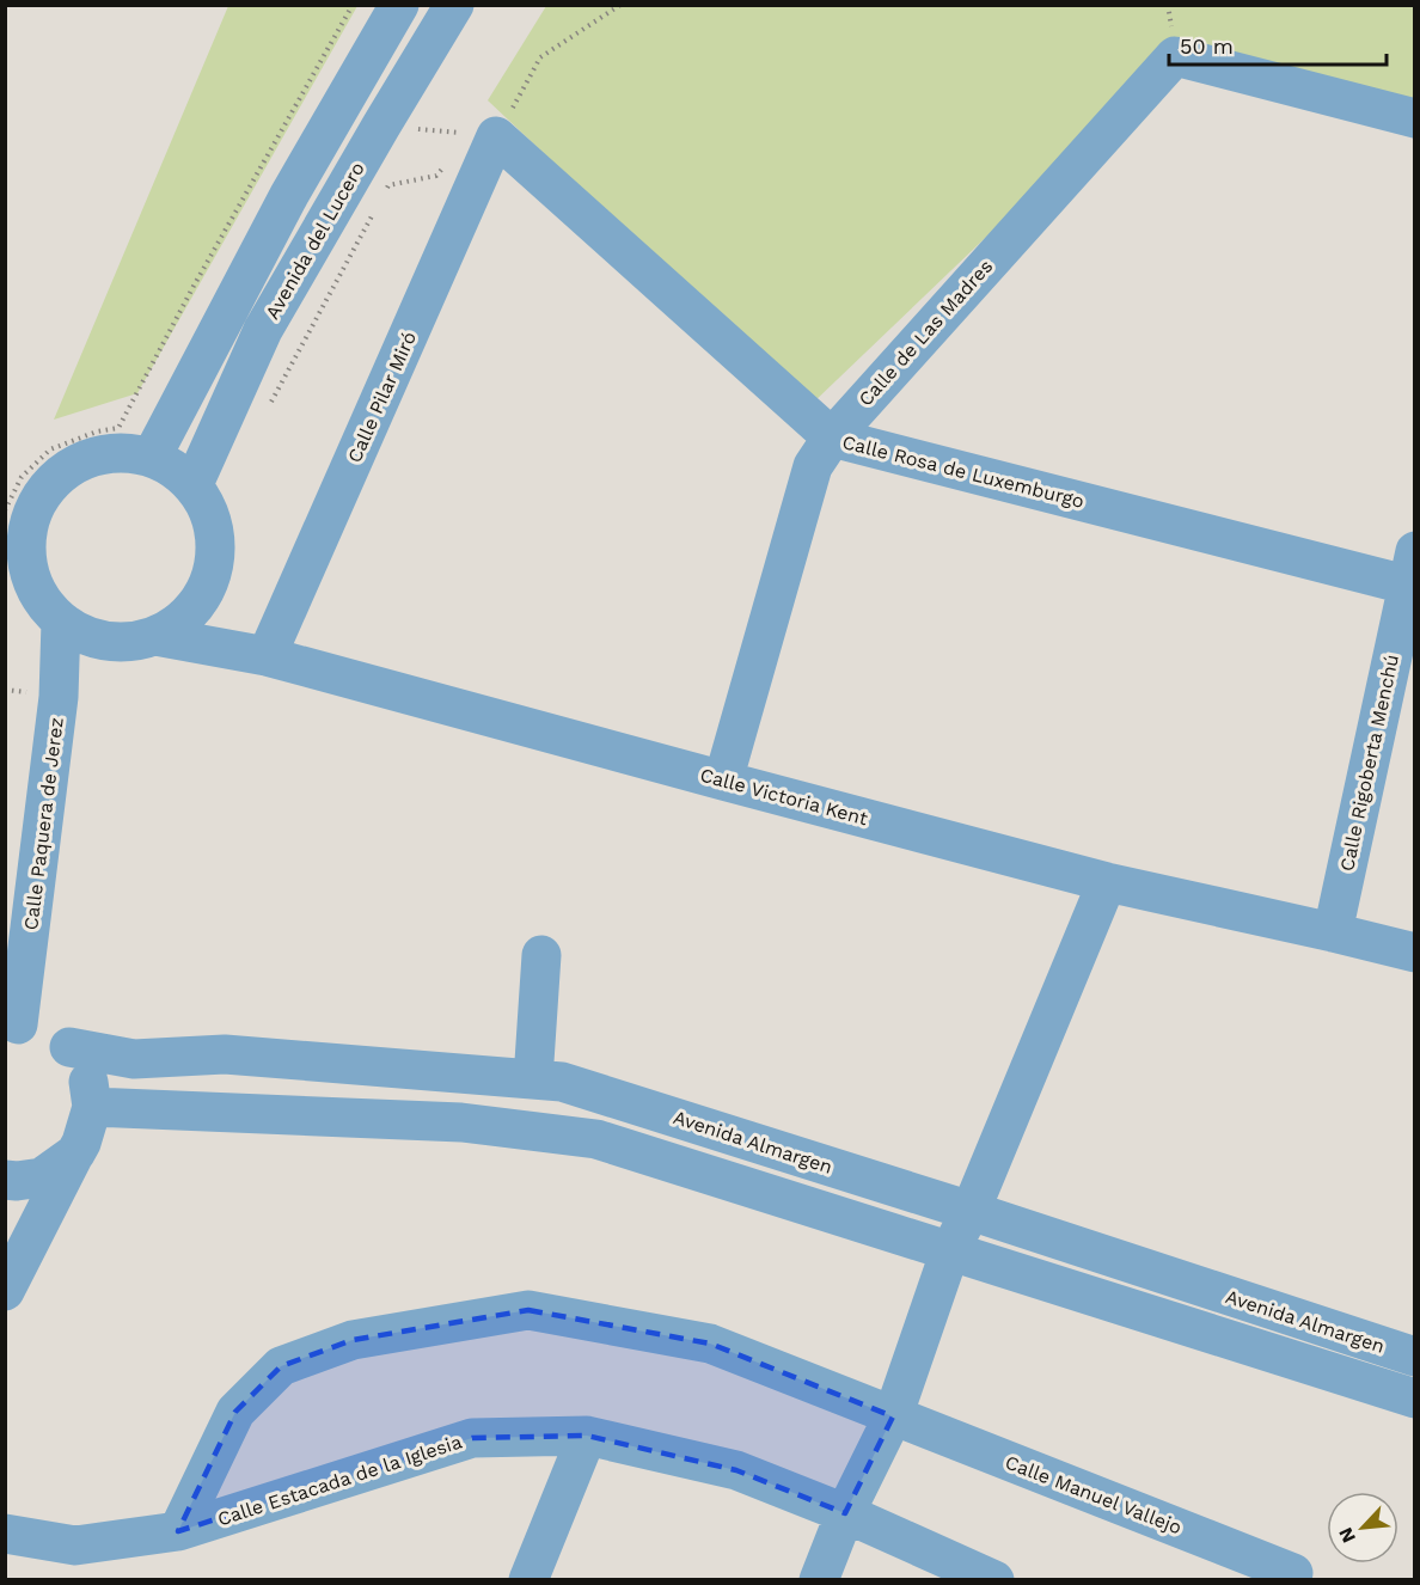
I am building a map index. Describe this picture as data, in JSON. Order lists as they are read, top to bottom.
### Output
{
  "streets": {
    "street": [
      "Avenida del Lucero",
      "Calle de Las Madres",
      "Calle Pilar Miró",
      "Calle Rosa de Luxemburgo",
      "Calle Rigoberta Menchú",
      "Calle Victoria Kent",
      "Calle Paquera de Jerez",
      "Avenida Almargen",
      "Calle Estacada de la Iglesia",
      "Calle Manuel Vallejo"
    ]
  },
  "crossings": [
    ["Avenida del Lucero", "Calle Victoria Kent"],
    ["Avenida del Lucero", "Calle Paquera de Jerez"],
    ["Calle de Las Madres", "Calle Rosa de Luxemburgo"],
    ["Calle de Las Madres", "Calle Victoria Kent"],
    ["Calle Pilar Miró", "Calle Rosa de Luxemburgo"],
    ["Calle Pilar Miró", "Calle Victoria Kent"],
    ["Calle Rosa de Luxemburgo", "Calle Rigoberta Menchú"],
    ["Calle Rigoberta Menchú", "Calle Victoria Kent"],
    ["Calle Victoria Kent", "Calle Paquera de Jerez"],
    ["Calle Estacada de la Iglesia", "Calle Manuel Vallejo"]
  ],
  "scale_bar": "50 m",
  "north": "bottom left"
}
